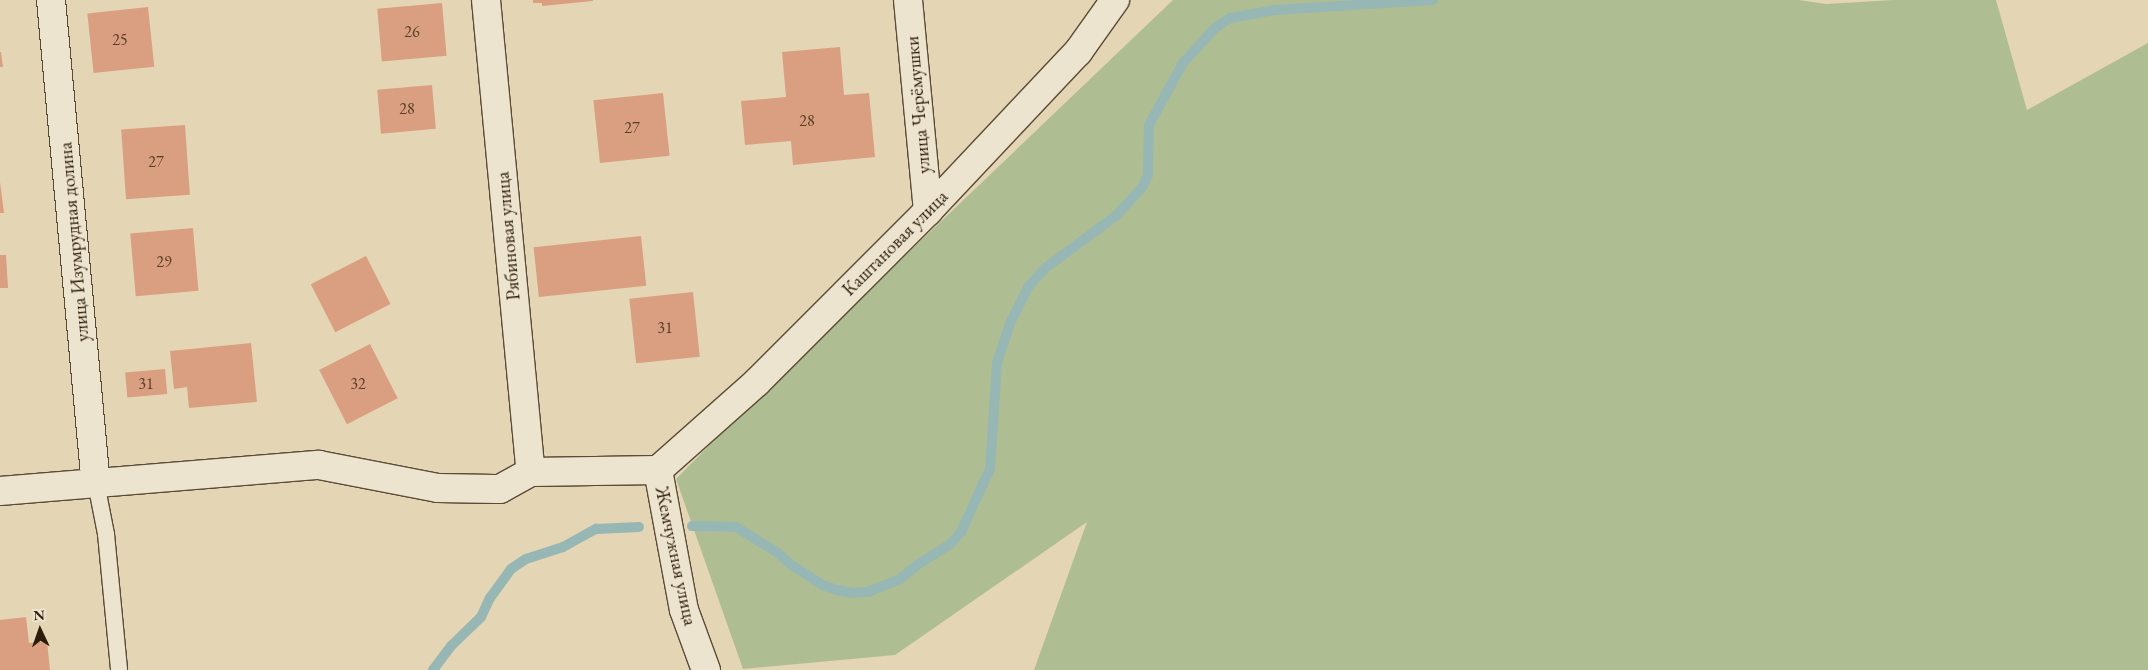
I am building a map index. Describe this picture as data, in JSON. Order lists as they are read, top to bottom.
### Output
{
  "streets": {
    "street": [
      "улица Черёмушки",
      "Рябиновая улица",
      "улица Изумрудная долина",
      "Каштановая улица",
      "Жемчужная улица"
    ]
  },
  "crossings": [
    ["улица Черёмушки", "Каштановая улица"],
    ["Каштановая улица", "Жемчужная улица"]
  ],
  "house_numbers": [
    "26",
    "25",
    "28",
    "28",
    "27",
    "27",
    "29",
    "31",
    "31",
    "32"
  ],
  "north": "top"
}
